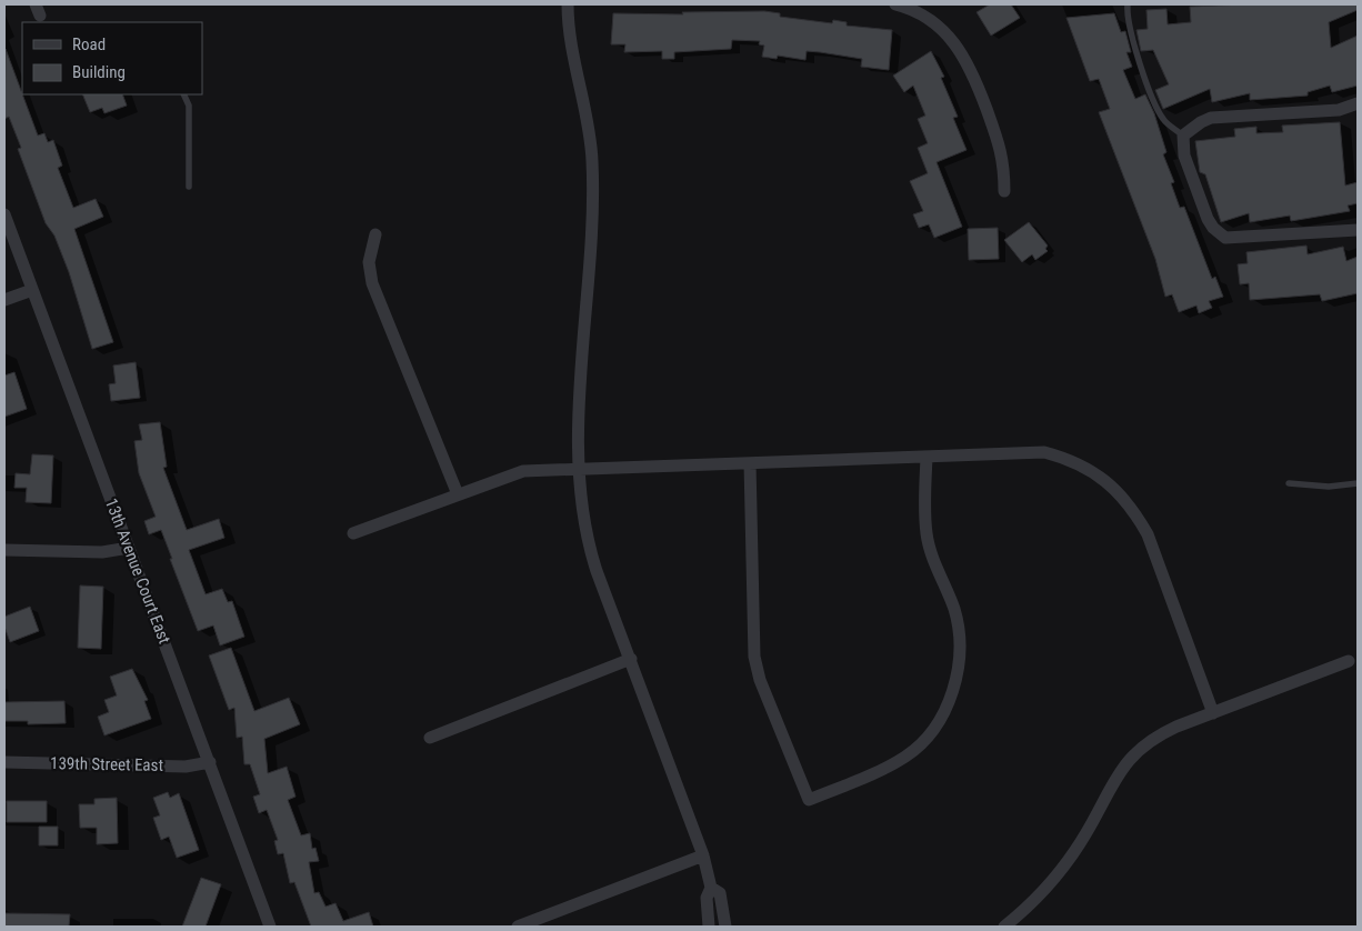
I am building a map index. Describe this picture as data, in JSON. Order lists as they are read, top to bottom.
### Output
{
  "streets": {
    "street": ["13th Avenue Court East", "139th Street East"]
  },
  "crossings": [
    ["13th Avenue Court East", "139th Street East"]
  ],
  "legend": ["Road", "Building"]
}
